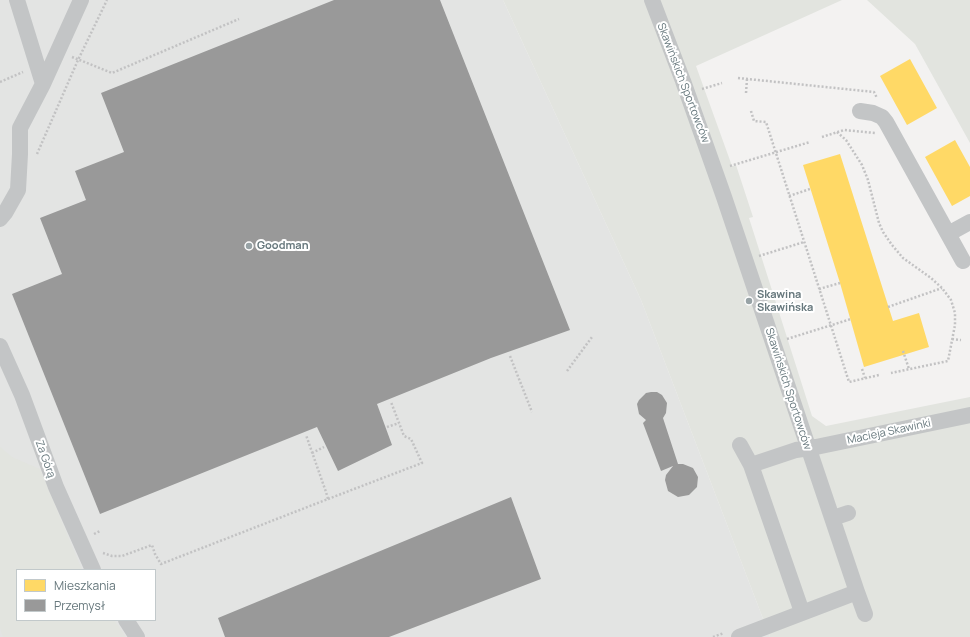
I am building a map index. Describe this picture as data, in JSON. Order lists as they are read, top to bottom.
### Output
{
  "streets": {
    "street": ["Skawińskich Sportowców", "Macieja Skawinki", "Za Górą"]
  },
  "crossings": [
    ["Skawińskich Sportowców", "Macieja Skawinki"]
  ],
  "places": ["Goodman", "Skawina Skawińska"],
  "legend": ["Mieszkania", "Przemysł"]
}
